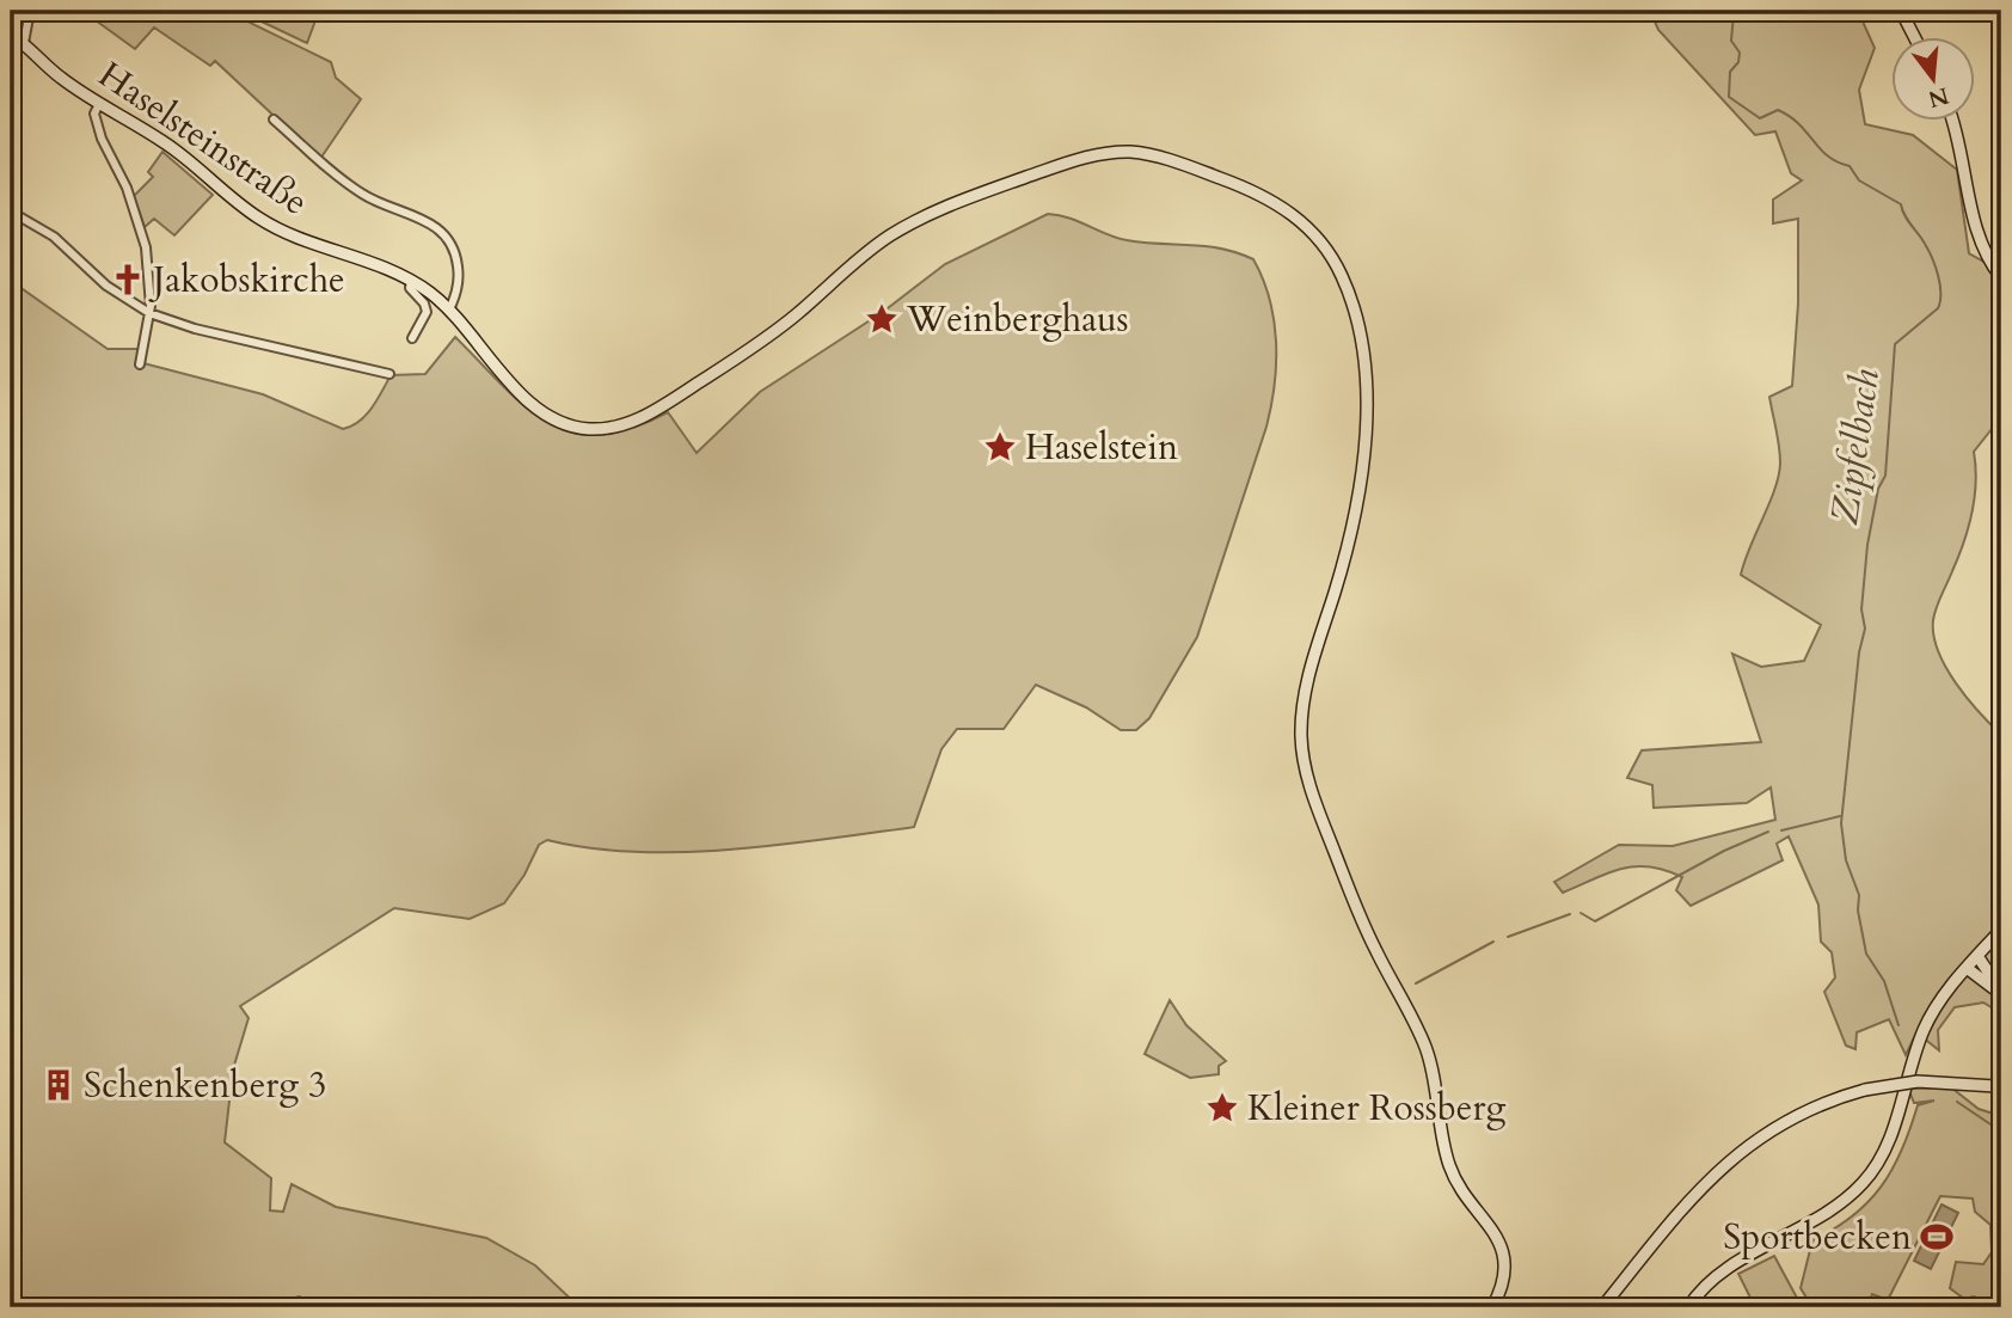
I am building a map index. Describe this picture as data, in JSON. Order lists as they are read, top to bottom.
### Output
{
  "streets": {
    "street": ["Haselsteinstraße"]
  },
  "water": ["Zipfelbach"],
  "places": {
    "church": ["Jakobskirche"],
    "place": ["Weinberghaus", "Haselstein", "Kleiner Rossberg"],
    "building": ["Schenkenberg 3"],
    "sports": ["Sportbecken"]
  },
  "north": "bottom"
}
